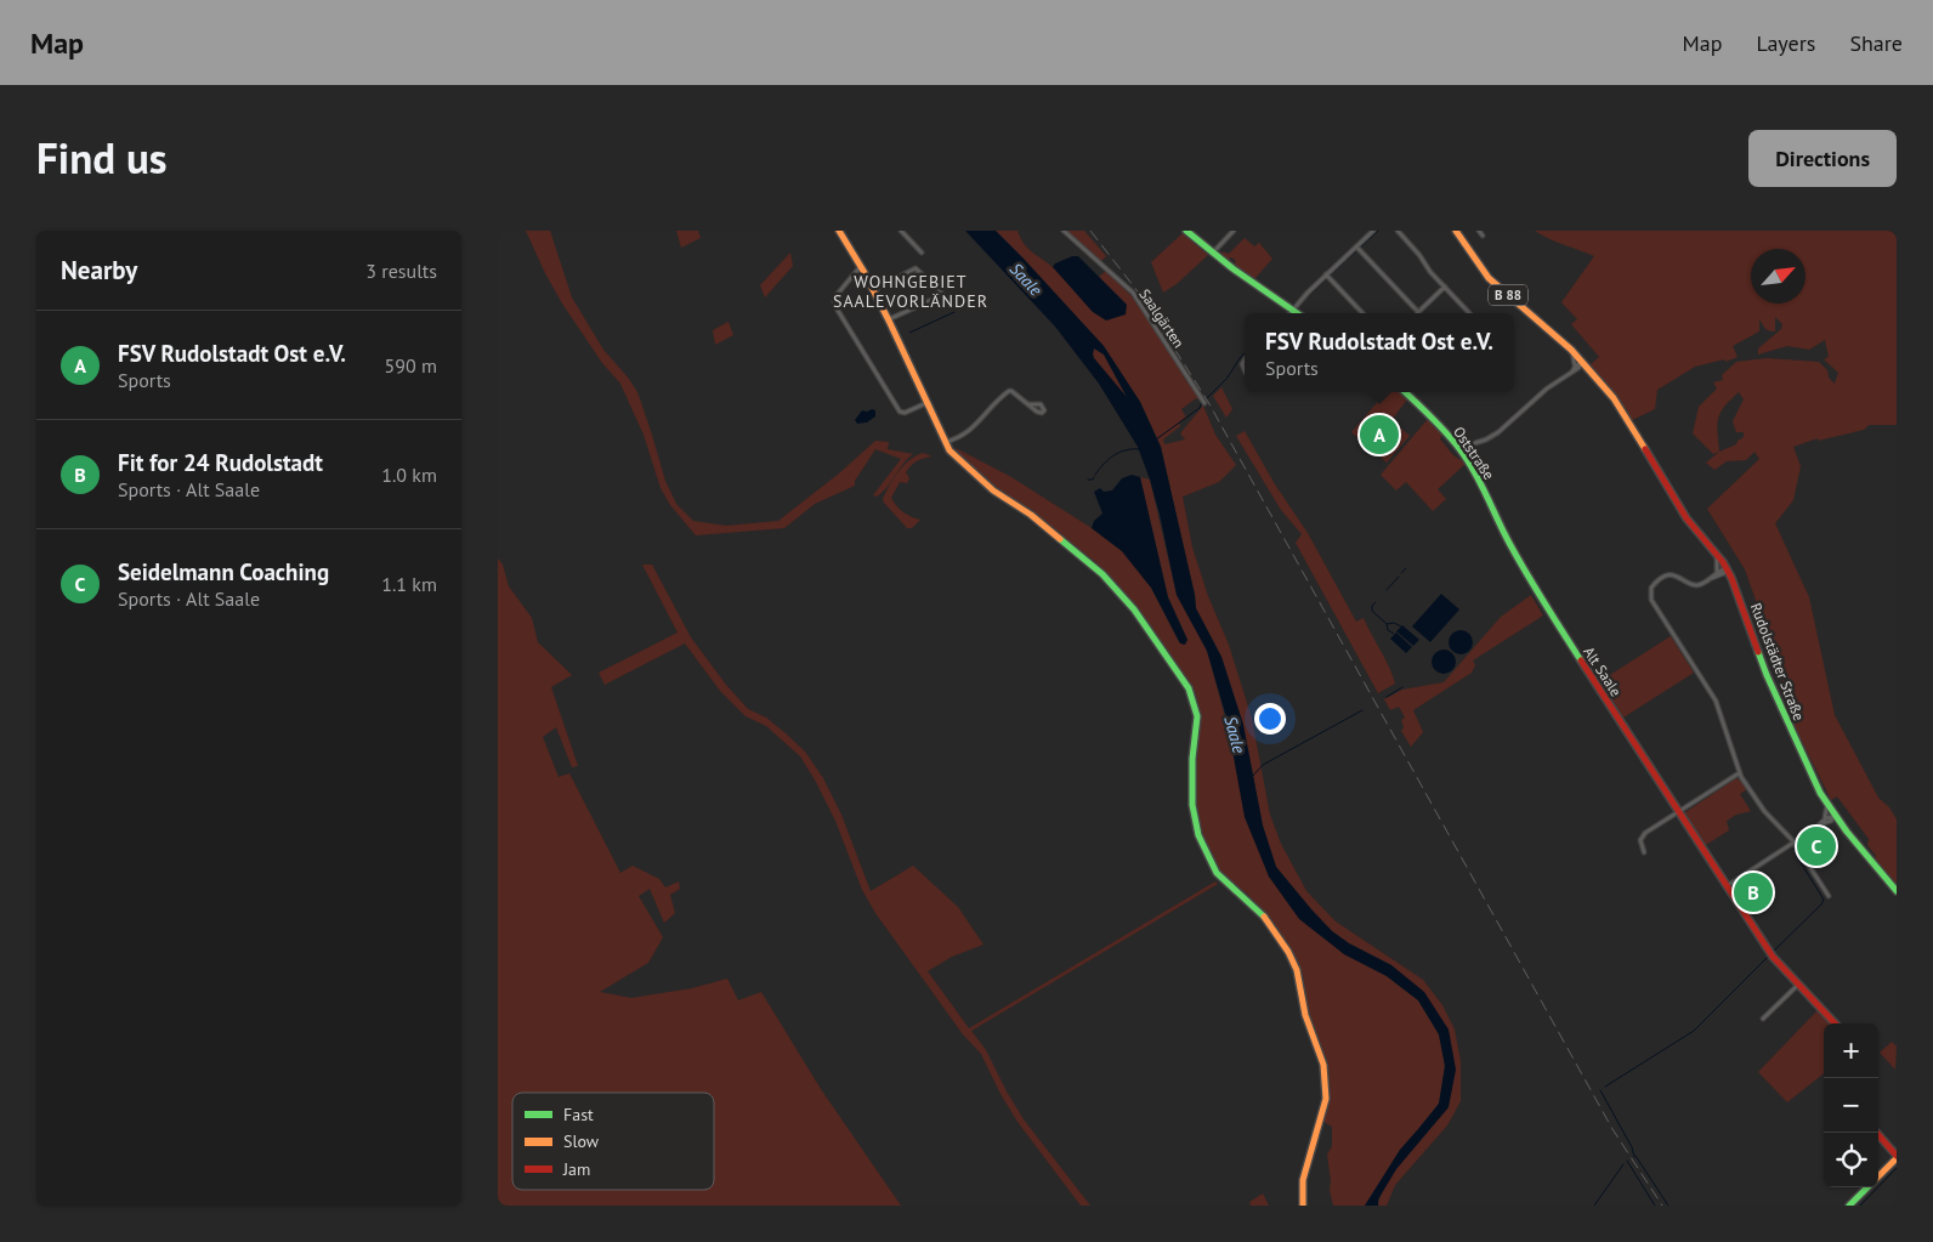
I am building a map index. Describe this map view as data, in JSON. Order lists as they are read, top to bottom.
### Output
{
  "streets": {
    "main road": [
      "B 88",
      "Oststraße",
      "Rudolstädter Straße",
      "Alt Saale"
    ],
    "street": ["Saalgärten"]
  },
  "crossings": [
    ["B 88", "Rudolstädter Straße"],
    ["Oststraße", "Alt Saale"]
  ],
  "districts": ["WOHNGEBIET SAALEVORLÄNDER"],
  "water": ["Saale"],
  "legend": ["Fast", "Slow", "Jam"],
  "north": "top right",
  "page": {
    "header": "Map",
    "nav": ["Map", "Layers", "Share"],
    "title": "Find us",
    "buttons": "Directions",
    "heading": ["Nearby", "3 results"],
    "list": [
      {
        "mark": "A",
        "name": "FSV Rudolstadt Ost e.V.",
        "note": "Sports",
        "value": "590 m"
      },
      {
        "mark": "B",
        "name": "Fit for 24 Rudolstadt",
        "note": "Sports · Alt Saale",
        "value": "1.0 km"
      },
      {
        "mark": "C",
        "name": "Seidelmann Coaching",
        "note": "Sports · Alt Saale",
        "value": "1.1 km"
      }
    ],
    "popup": ["FSV Rudolstadt Ost e.V.", "Sports"],
    "pins": ["A", "C", "B"],
    "map_buttons": ["+", "−"]
  }
}
